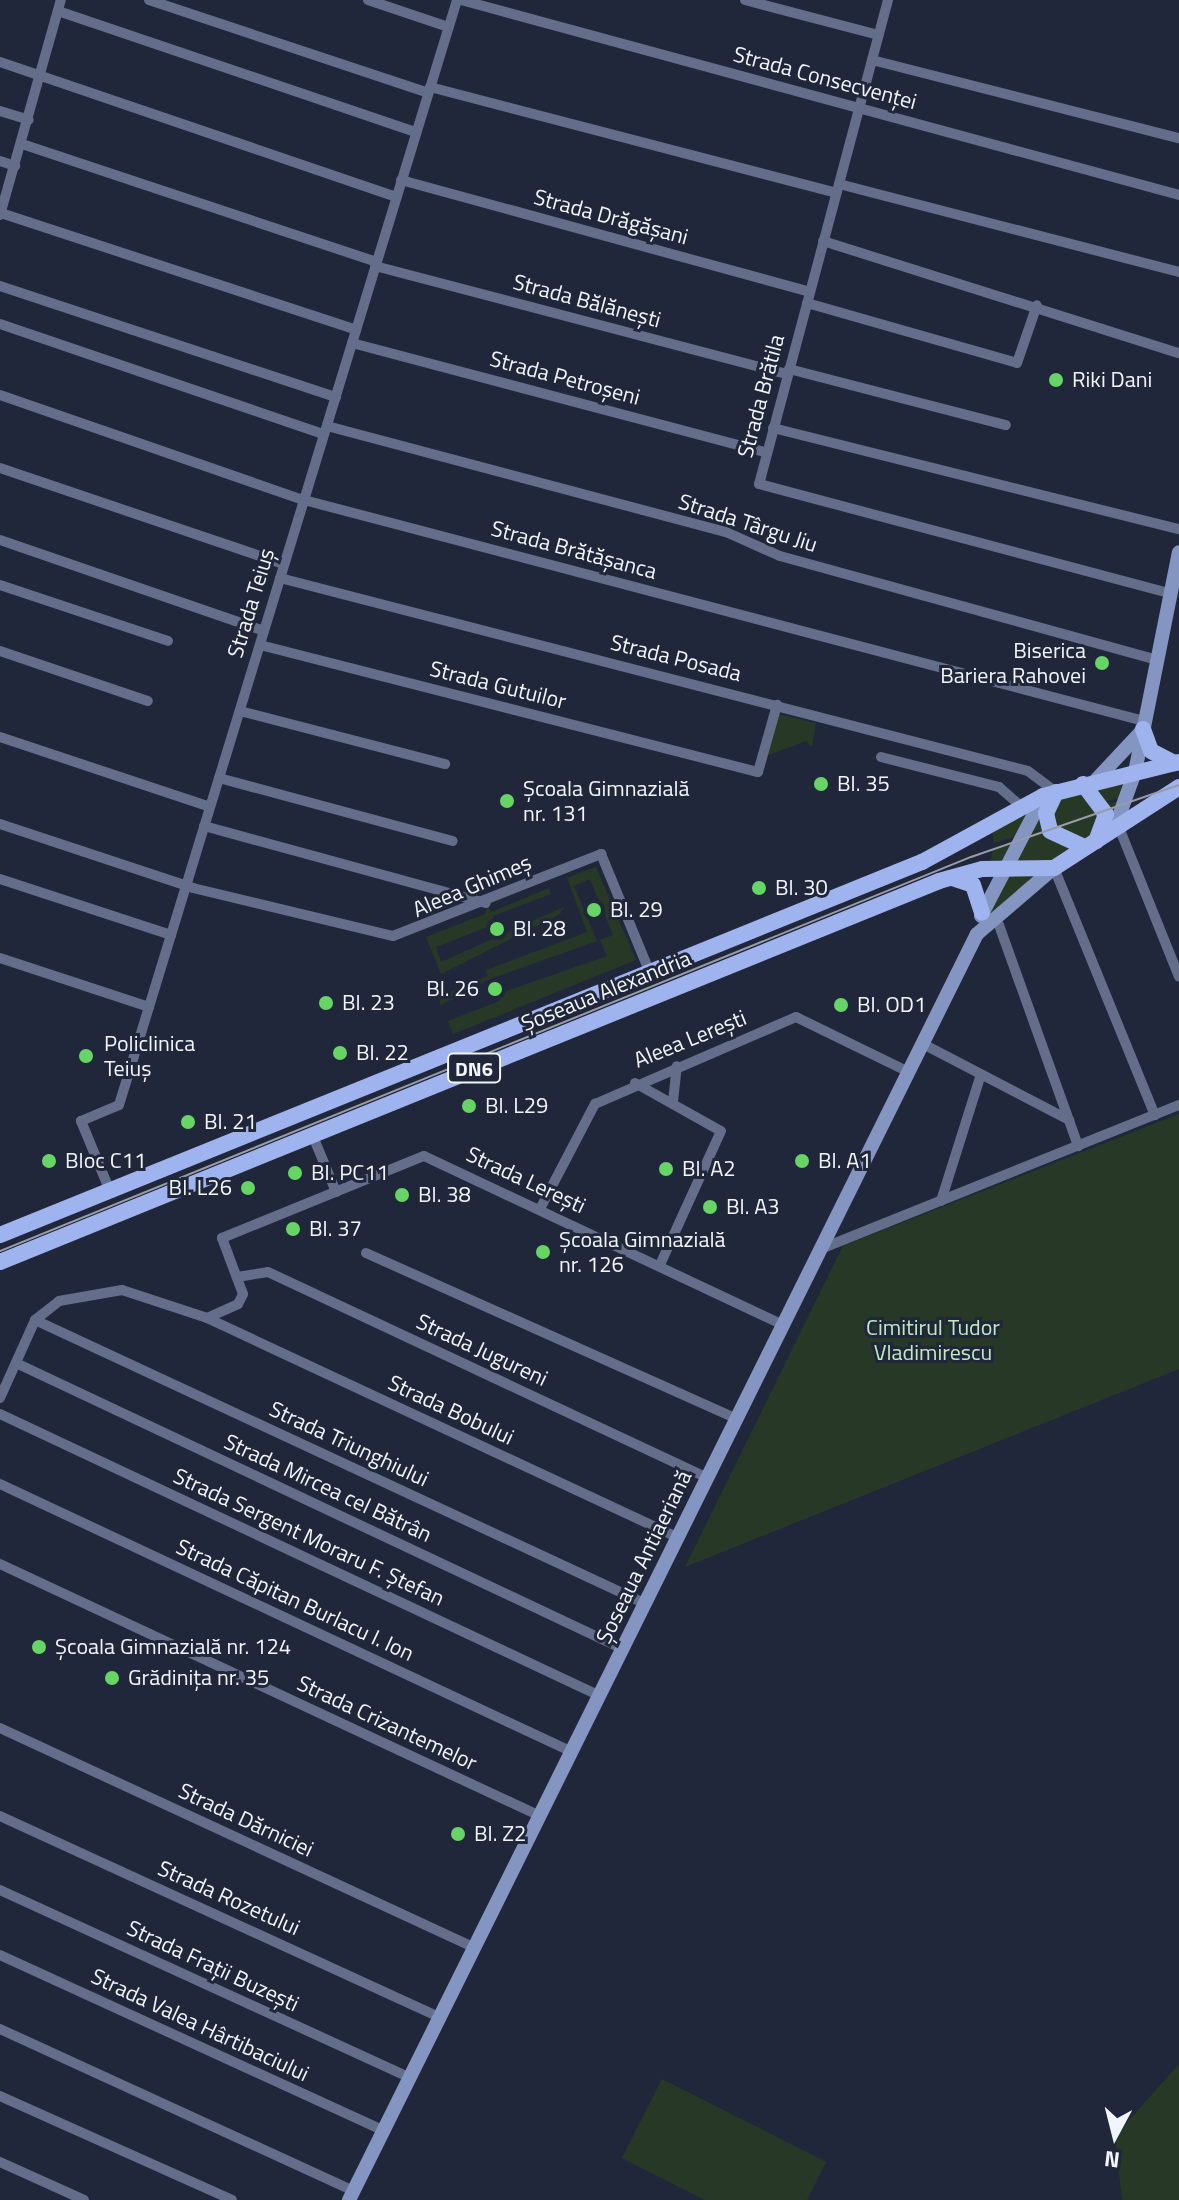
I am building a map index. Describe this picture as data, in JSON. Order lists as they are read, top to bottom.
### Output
{
  "streets": {
    "main road": ["Șoseaua Alexandria", "DN6", "Șoseaua Antiaeriană"],
    "street": [
      "Strada Consecvenței",
      "Strada Drăgășani",
      "Strada Bălănești",
      "Strada Petroșeni",
      "Strada Brătila",
      "Strada Târgu Jiu",
      "Strada Brătășanca",
      "Strada Teiuș",
      "Strada Posada",
      "Strada Gutuilor",
      "Aleea Ghimeș",
      "Aleea Lerești",
      "Strada Lerești",
      "Strada Jugureni",
      "Strada Bobului",
      "Strada Triunghiului",
      "Strada Mircea cel Bătrân",
      "Strada Sergent Moraru F. Ștefan",
      "Strada Căpitan Burlacu I. Ion",
      "Strada Crizantemelor",
      "Strada Dărniciei",
      "Strada Rozetului",
      "Strada Frații Buzești",
      "Strada Valea Hârtibaciului"
    ]
  },
  "crossings": [
    ["Strada Consecvenței", "Strada Brătila"],
    ["Strada Consecvenței", "Strada Teiuș"],
    ["Strada Drăgășani", "Strada Brătila"],
    ["Strada Drăgășani", "Strada Teiuș"],
    ["Strada Bălănești", "Strada Brătila"],
    ["Strada Bălănești", "Strada Teiuș"],
    ["Strada Petroșeni", "Strada Brătila"],
    ["Strada Petroșeni", "Strada Teiuș"],
    ["Strada Târgu Jiu", "Strada Teiuș"],
    ["Strada Brătășanca", "Strada Teiuș"],
    ["Strada Teiuș", "Strada Posada"],
    ["Strada Teiuș", "Strada Gutuilor"],
    ["Strada Teiuș", "Aleea Ghimeș"],
    ["Strada Teiuș", "Șoseaua Alexandria"],
    ["Strada Posada", "Strada Gutuilor"],
    ["Strada Posada", "Șoseaua Alexandria"],
    ["Strada Posada", "Șoseaua Antiaeriană"],
    ["Aleea Ghimeș", "Șoseaua Alexandria"],
    ["Șoseaua Alexandria", "Șoseaua Antiaeriană"],
    ["Aleea Lerești", "Strada Lerești"],
    ["Aleea Lerești", "Șoseaua Antiaeriană"],
    ["Strada Lerești", "Strada Jugureni"],
    ["Strada Lerești", "Șoseaua Antiaeriană"],
    ["Strada Jugureni", "Șoseaua Antiaeriană"],
    ["Strada Bobului", "Șoseaua Antiaeriană"],
    ["Strada Triunghiului", "Șoseaua Antiaeriană"],
    ["Strada Mircea cel Bătrân", "Șoseaua Antiaeriană"],
    ["Strada Sergent Moraru F. Ștefan", "Șoseaua Antiaeriană"],
    ["Șoseaua Antiaeriană", "Strada Căpitan Burlacu I. Ion"],
    ["Șoseaua Antiaeriană", "Strada Crizantemelor"],
    ["Șoseaua Antiaeriană", "Strada Dărniciei"],
    ["Șoseaua Antiaeriană", "Strada Rozetului"],
    ["Șoseaua Antiaeriană", "Strada Frații Buzești"],
    ["Șoseaua Antiaeriană", "Strada Valea Hârtibaciului"]
  ],
  "parks": ["Cimitirul Tudor Vladimirescu"],
  "places": [
    "Riki Dani",
    "Biserica Bariera Rahovei",
    "Bl. 35",
    "Școala Gimnazială nr. 131",
    "Bl. 30",
    "Bl. 29",
    "Bl. 28",
    "Bl. 26",
    "Bl. 23",
    "Bl. OD1",
    "Bl. 22",
    "Policlinica Teiuș",
    "Bl. L29",
    "Bl. 21",
    "Bloc C11",
    "Bl. A1",
    "Bl. A2",
    "Bl. PC11",
    "Bl. L26",
    "Bl. 38",
    "Bl. A3",
    "Bl. 37",
    "Școala Gimnazială nr. 126",
    "Școala Gimnazială nr. 124",
    "Grădinița nr. 35",
    "Bl. Z2"
  ],
  "north": "bottom"
}
